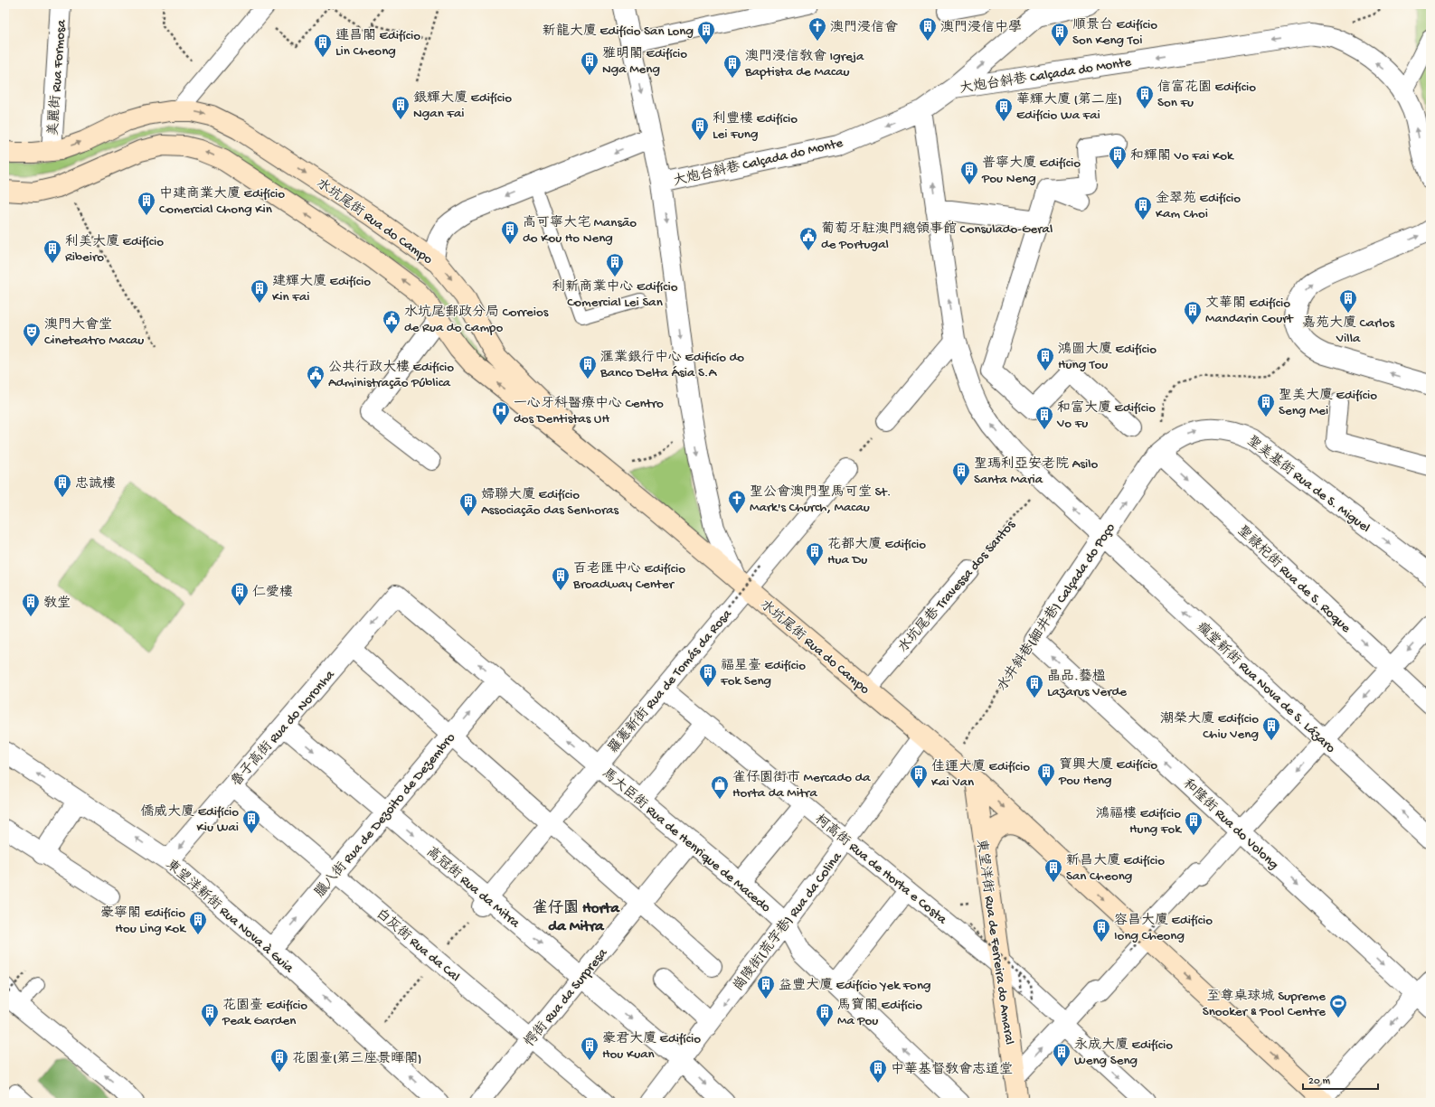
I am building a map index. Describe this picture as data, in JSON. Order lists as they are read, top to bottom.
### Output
{
  "streets": {
    "main road": ["水坑尾街 Rua do Campo", "東望洋街 Rua de Ferreira do Amaral"],
    "street": [
      "大炮台斜巷 Calçada do Monte",
      "美麗街 Rua Formosa",
      "聖美基街 Rua de S. Miguel",
      "聖祿杞街 Rua de S. Roque",
      "水坑尾巷 Travessa dos Santos",
      "水井斜巷(細井巷) Calçada do Poço",
      "羅憲新街 Rua de Tomás da Rosa",
      "瘋堂新街 Rua Nova de S. Lázaro",
      "魯子高街 Rua do Noronha",
      "臘八街 Rua de Dezoito de Dezembro",
      "和隆街 Rua do Volong",
      "馬大臣街 Rua de Henrique de Macedo",
      "柯高街 Rua de Horta e Costa",
      "高冠街 Rua da Mitra",
      "東望洋新街 Rua Nova à Guia",
      "崗陵街(荒字巷) Rua da Colina",
      "白灰街 Rua da Cal",
      "愕街 Rua da Surpresa"
    ]
  },
  "crossings": [
    ["大炮台斜巷 Calçada do Monte", "瘋堂新街 Rua Nova de S. Lázaro"],
    ["美麗街 Rua Formosa", "水坑尾街 Rua do Campo"],
    ["水坑尾街 Rua do Campo", "水坑尾巷 Travessa dos Santos"],
    ["水坑尾街 Rua do Campo", "水井斜巷(細井巷) Calçada do Poço"],
    ["水坑尾街 Rua do Campo", "羅憲新街 Rua de Tomás da Rosa"],
    ["水坑尾街 Rua do Campo", "崗陵街(荒字巷) Rua da Colina"],
    ["水坑尾街 Rua do Campo", "東望洋街 Rua de Ferreira do Amaral"],
    ["聖美基街 Rua de S. Miguel", "聖祿杞街 Rua de S. Roque"],
    ["聖美基街 Rua de S. Miguel", "水井斜巷(細井巷) Calçada do Poço"],
    ["聖祿杞街 Rua de S. Roque", "水井斜巷(細井巷) Calçada do Poço"],
    ["水坑尾巷 Travessa dos Santos", "瘋堂新街 Rua Nova de S. Lázaro"],
    ["水井斜巷(細井巷) Calçada do Poço", "瘋堂新街 Rua Nova de S. Lázaro"],
    ["水井斜巷(細井巷) Calçada do Poço", "和隆街 Rua do Volong"],
    ["羅憲新街 Rua de Tomás da Rosa", "馬大臣街 Rua de Henrique de Macedo"],
    ["羅憲新街 Rua de Tomás da Rosa", "柯高街 Rua de Horta e Costa"],
    ["羅憲新街 Rua de Tomás da Rosa", "高冠街 Rua da Mitra"],
    ["魯子高街 Rua do Noronha", "馬大臣街 Rua de Henrique de Macedo"],
    ["魯子高街 Rua do Noronha", "高冠街 Rua da Mitra"],
    ["魯子高街 Rua do Noronha", "東望洋新街 Rua Nova à Guia"],
    ["魯子高街 Rua do Noronha", "白灰街 Rua da Cal"],
    ["臘八街 Rua de Dezoito de Dezembro", "馬大臣街 Rua de Henrique de Macedo"],
    ["臘八街 Rua de Dezoito de Dezembro", "高冠街 Rua da Mitra"],
    ["臘八街 Rua de Dezoito de Dezembro", "東望洋新街 Rua Nova à Guia"],
    ["臘八街 Rua de Dezoito de Dezembro", "白灰街 Rua da Cal"],
    ["馬大臣街 Rua de Henrique de Macedo", "崗陵街(荒字巷) Rua da Colina"],
    ["馬大臣街 Rua de Henrique de Macedo", "愕街 Rua da Surpresa"],
    ["柯高街 Rua de Horta e Costa", "崗陵街(荒字巷) Rua da Colina"],
    ["柯高街 Rua de Horta e Costa", "東望洋街 Rua de Ferreira do Amaral"],
    ["高冠街 Rua da Mitra", "崗陵街(荒字巷) Rua da Colina"],
    ["高冠街 Rua da Mitra", "愕街 Rua da Surpresa"],
    ["白灰街 Rua da Cal", "愕街 Rua da Surpresa"]
  ],
  "one_way": [
    "聖祿杞街 Rua de S. Roque",
    "瘋堂新街 Rua Nova de S. Lázaro",
    "魯子高街 Rua do Noronha",
    "臘八街 Rua de Dezoito de Dezembro",
    "東望洋新街 Rua Nova à Guia"
  ],
  "districts": ["雀仔園 Horta da Mitra"],
  "places": {
    "church": ["澳門浸信會", "聖公會澳門聖馬可堂 St. Mark's Church, Macau"],
    "building": [
      "澳門浸信中學",
      "新龍大廈 Edifício San Long",
      "順景台 Edifício Son Keng Toi",
      "連昌閣 Edifício Lin Cheong",
      "雅明閣 Edifício Nga Meng",
      "澳門浸信教會 Igreja Baptista de Macau",
      "信富花園 Edifício Son Fu",
      "銀輝大廈 Edifício Ngan Fai",
      "華輝大廈 (第二座) Edifício Wa Fai",
      "利豐樓 Edifício Lei Fung",
      "和輝閣 Vo Fai Kok",
      "普寧大廈 Edifício Pou Neng",
      "中建商業大廈 Edifício Comercial Chong Kin",
      "金翠苑 Edifício Kam Choi",
      "高可寧大宅 Mansão do Kou Ho Neng",
      "利美大廈 Edifício Ribeiro",
      "利新商業中心 Edifício Comercial Lei San",
      "建輝大廈 Edifício Kin Fai",
      "嘉苑大廈 Carlos Villa",
      "文華閣 Edifício Mandarin Court",
      "鴻圖大廈 Edifício Hung Tou",
      "滙業銀行中心 Edificío do Banco Delta Ásia S.A",
      "聖美大廈 Edifício Seng Mei",
      "和富大廈 Edifício Vo Fu",
      "聖瑪利亞安老院 Asilo Santa Maria",
      "忠誠樓",
      "婦聯大廈 Edifício Associação das Senhoras",
      "花都大廈 Edifício Hua Du",
      "百老匯中心 Edifício Broadway Center",
      "仁愛樓",
      "教堂",
      "福星臺 Edifício Fok Seng",
      "晶品.藝楹 Lazarus Verde",
      "潮榮大廈 Edifício Chiu Veng",
      "寶興大廈 Edifício Pou Heng",
      "佳運大廈 Edifício Kai Van",
      "僑威大廈 Edifício Kiu Wai",
      "鴻福樓 Edifício Hung Fok",
      "新昌大廈 Edifício San Cheong",
      "豪寧閣 Edifício Hou Ling Kok",
      "容昌大廈 Edifício Iong Cheong",
      "益豐大廈 Edifício Yek Fong",
      "花園臺 Edifício Peak Garden",
      "馬寶閣 Edifício Ma Pou",
      "豪君大廈 Edifício Hou Kuan",
      "永成大廈 Edifício Weng Seng",
      "花園臺(第三座景暉閣)",
      "中華基督教會志道堂"
    ],
    "public building": ["葡萄牙駐澳門總領事館 Consulado-Geral de Portugal", "水坑尾郵政分局 Correios de Rua do Campo", "公共行政大樓 Edifício Administração Pública"],
    "theatre": ["澳門大會堂 Cineteatro Macau"],
    "hospital": ["一心牙科醫療中心 Centro dos Dentistas UH"],
    "shop": ["雀仔園街市 Mercado da Horta da Mitra"],
    "sports": ["至尊桌球城 Supreme Snooker & Pool Centre"]
  },
  "scale_bar": "20 m"
}
